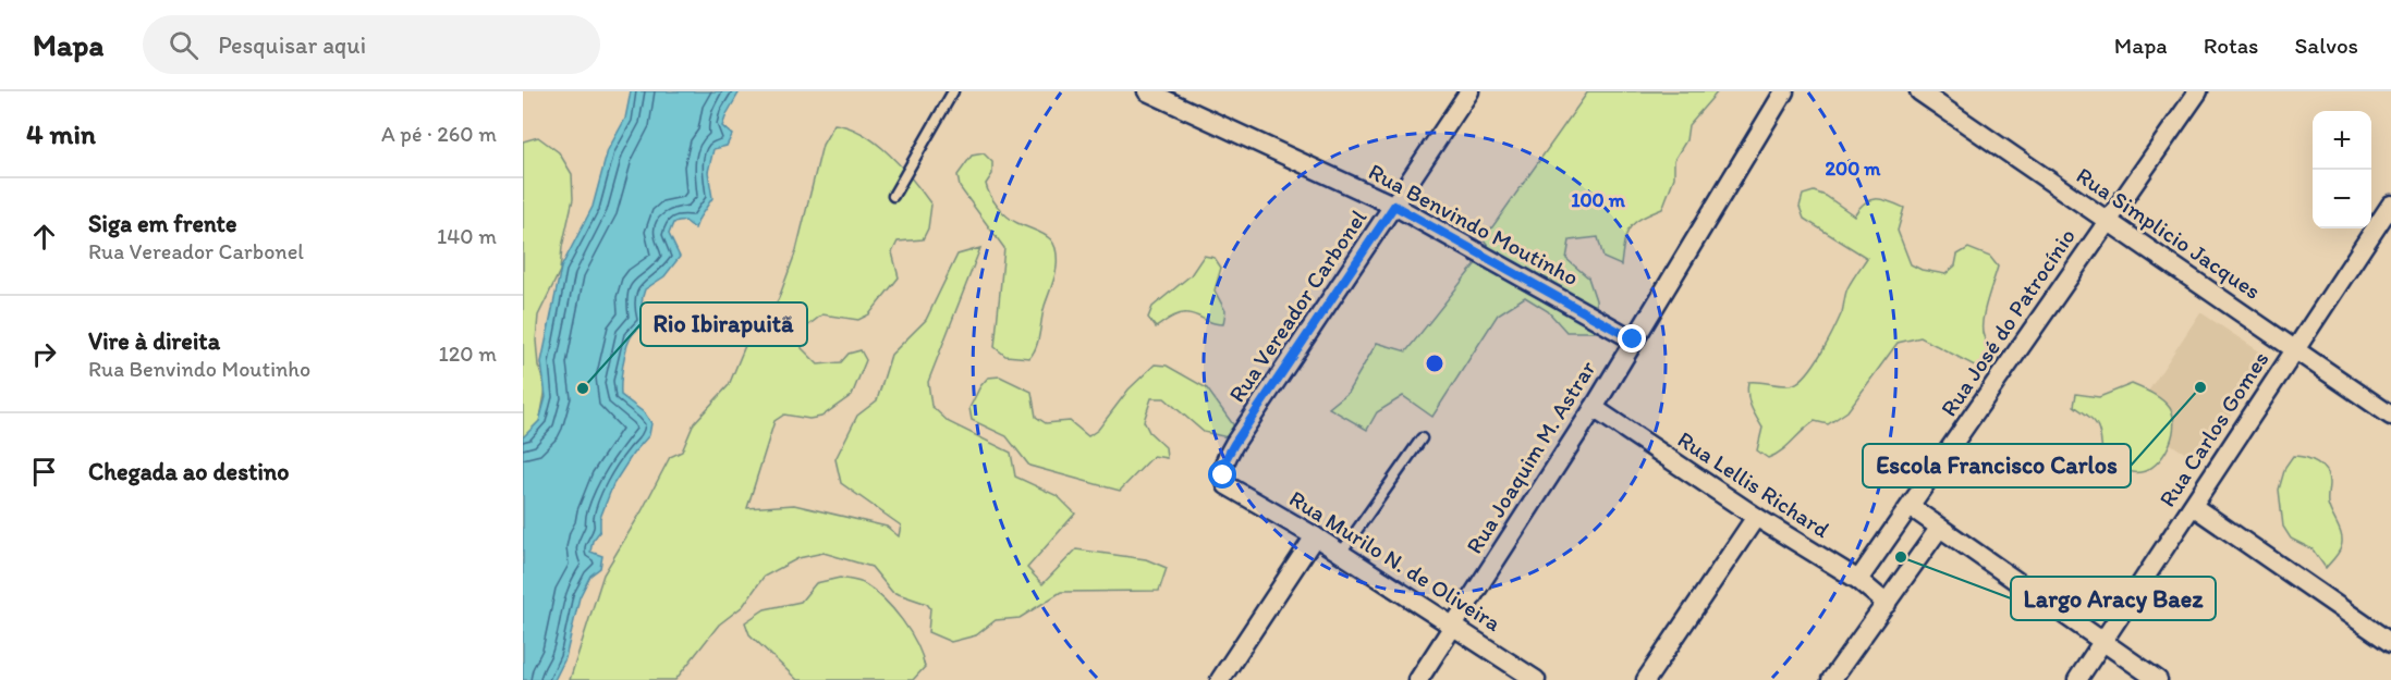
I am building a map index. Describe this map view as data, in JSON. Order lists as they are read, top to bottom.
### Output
{
  "streets": {
    "street": [
      "Rua Benvindo Moutinho",
      "Rua Simplicio Jacques",
      "Rua Vereador Carbonel",
      "Rua José do Patrocínio",
      "Rua Carlos Gomes",
      "Rua Joaquim M. Astrar",
      "Rua Lellis Richard",
      "Rua Murilo N. de Oliveira"
    ]
  },
  "crossings": [
    ["Rua Benvindo Moutinho", "Rua Vereador Carbonel"],
    ["Rua Benvindo Moutinho", "Rua Joaquim M. Astrar"],
    ["Rua Simplicio Jacques", "Rua José do Patrocínio"],
    ["Rua Simplicio Jacques", "Rua Carlos Gomes"],
    ["Rua Vereador Carbonel", "Rua Murilo N. de Oliveira"],
    ["Rua José do Patrocínio", "Rua Lellis Richard"],
    ["Rua Joaquim M. Astrar", "Rua Lellis Richard"],
    ["Rua Joaquim M. Astrar", "Rua Murilo N. de Oliveira"]
  ],
  "places": ["Escola Francisco Carlos", "Rio Ibirapuitã", "Largo Aracy Baez"],
  "page": {
    "header": "Mapa",
    "search": "Pesquisar aqui",
    "nav": ["Mapa", "Rotas", "Salvos"],
    "heading": ["4 min", "A pé · 260 m"],
    "map_buttons": ["+", "−"],
    "list": [
      ["Siga em frente", "Rua Vereador Carbonel", "140 m"],
      ["Vire à direita", "Rua Benvindo Moutinho", "120 m"],
      "Chegada ao destino"
    ]
  },
  "rings": ["200 m", "100 m"]
}
